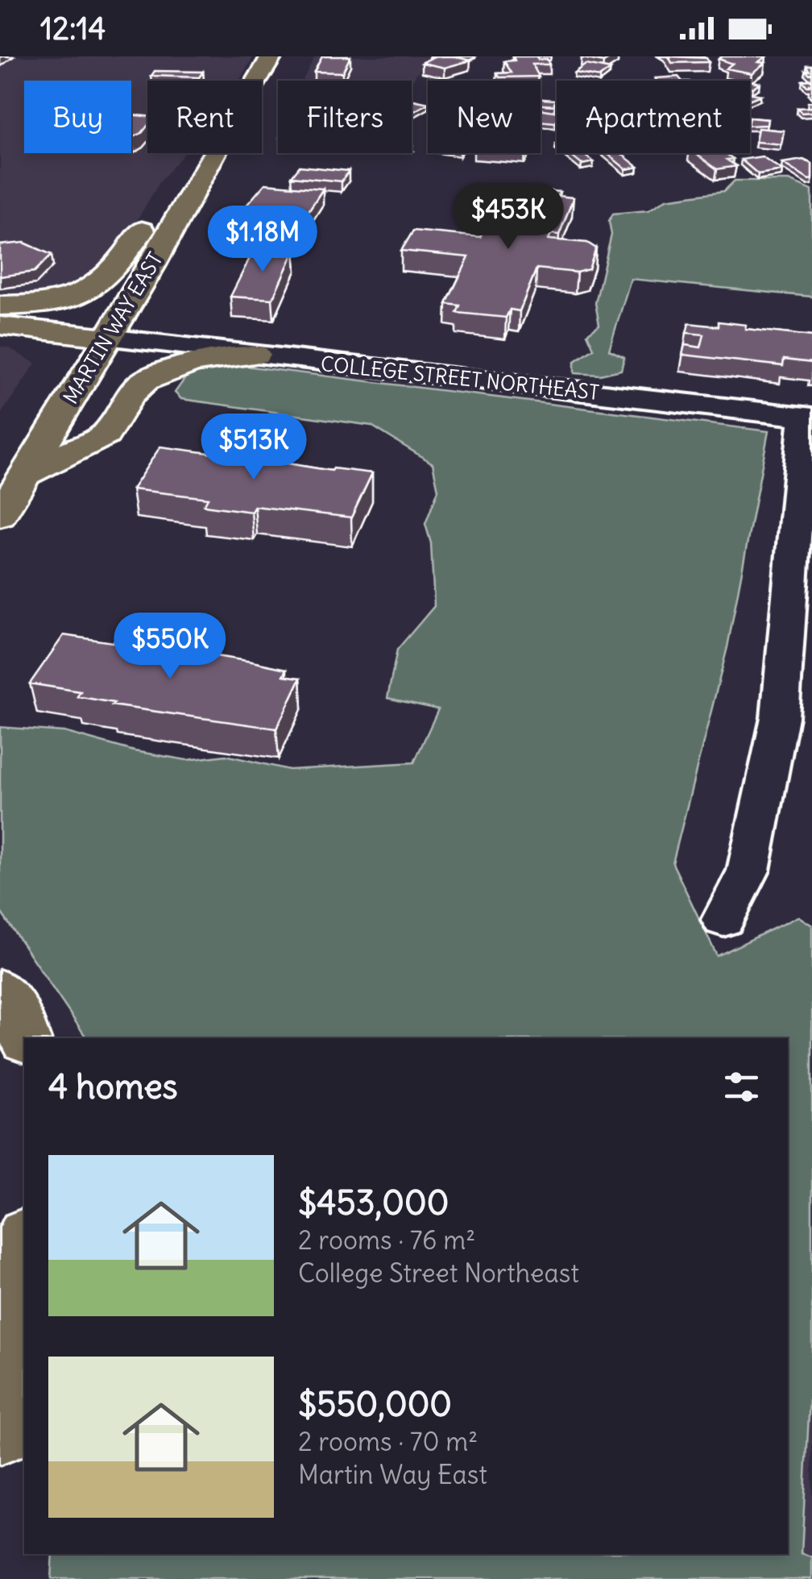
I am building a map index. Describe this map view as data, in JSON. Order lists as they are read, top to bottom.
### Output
{
  "streets": {
    "main road": ["MARTIN WAY EAST"],
    "street": ["COLLEGE STREET NORTHEAST"]
  },
  "crossings": [
    ["MARTIN WAY EAST", "COLLEGE STREET NORTHEAST"]
  ],
  "page": {
    "status": "12:14",
    "chip": [
      "Buy",
      "Rent",
      "Filters",
      "New",
      "Apartment"
    ],
    "price": [
      "$453K",
      "$1.18M",
      "$513K",
      "$550K"
    ],
    "heading": "4 homes",
    "list": [
      {
        "name": "$453,000",
        "note": "2 rooms · 76 m² · College Street Northeast"
      },
      {
        "name": "$550,000",
        "note": "2 rooms · 70 m² · Martin Way East"
      }
    ]
  }
}
